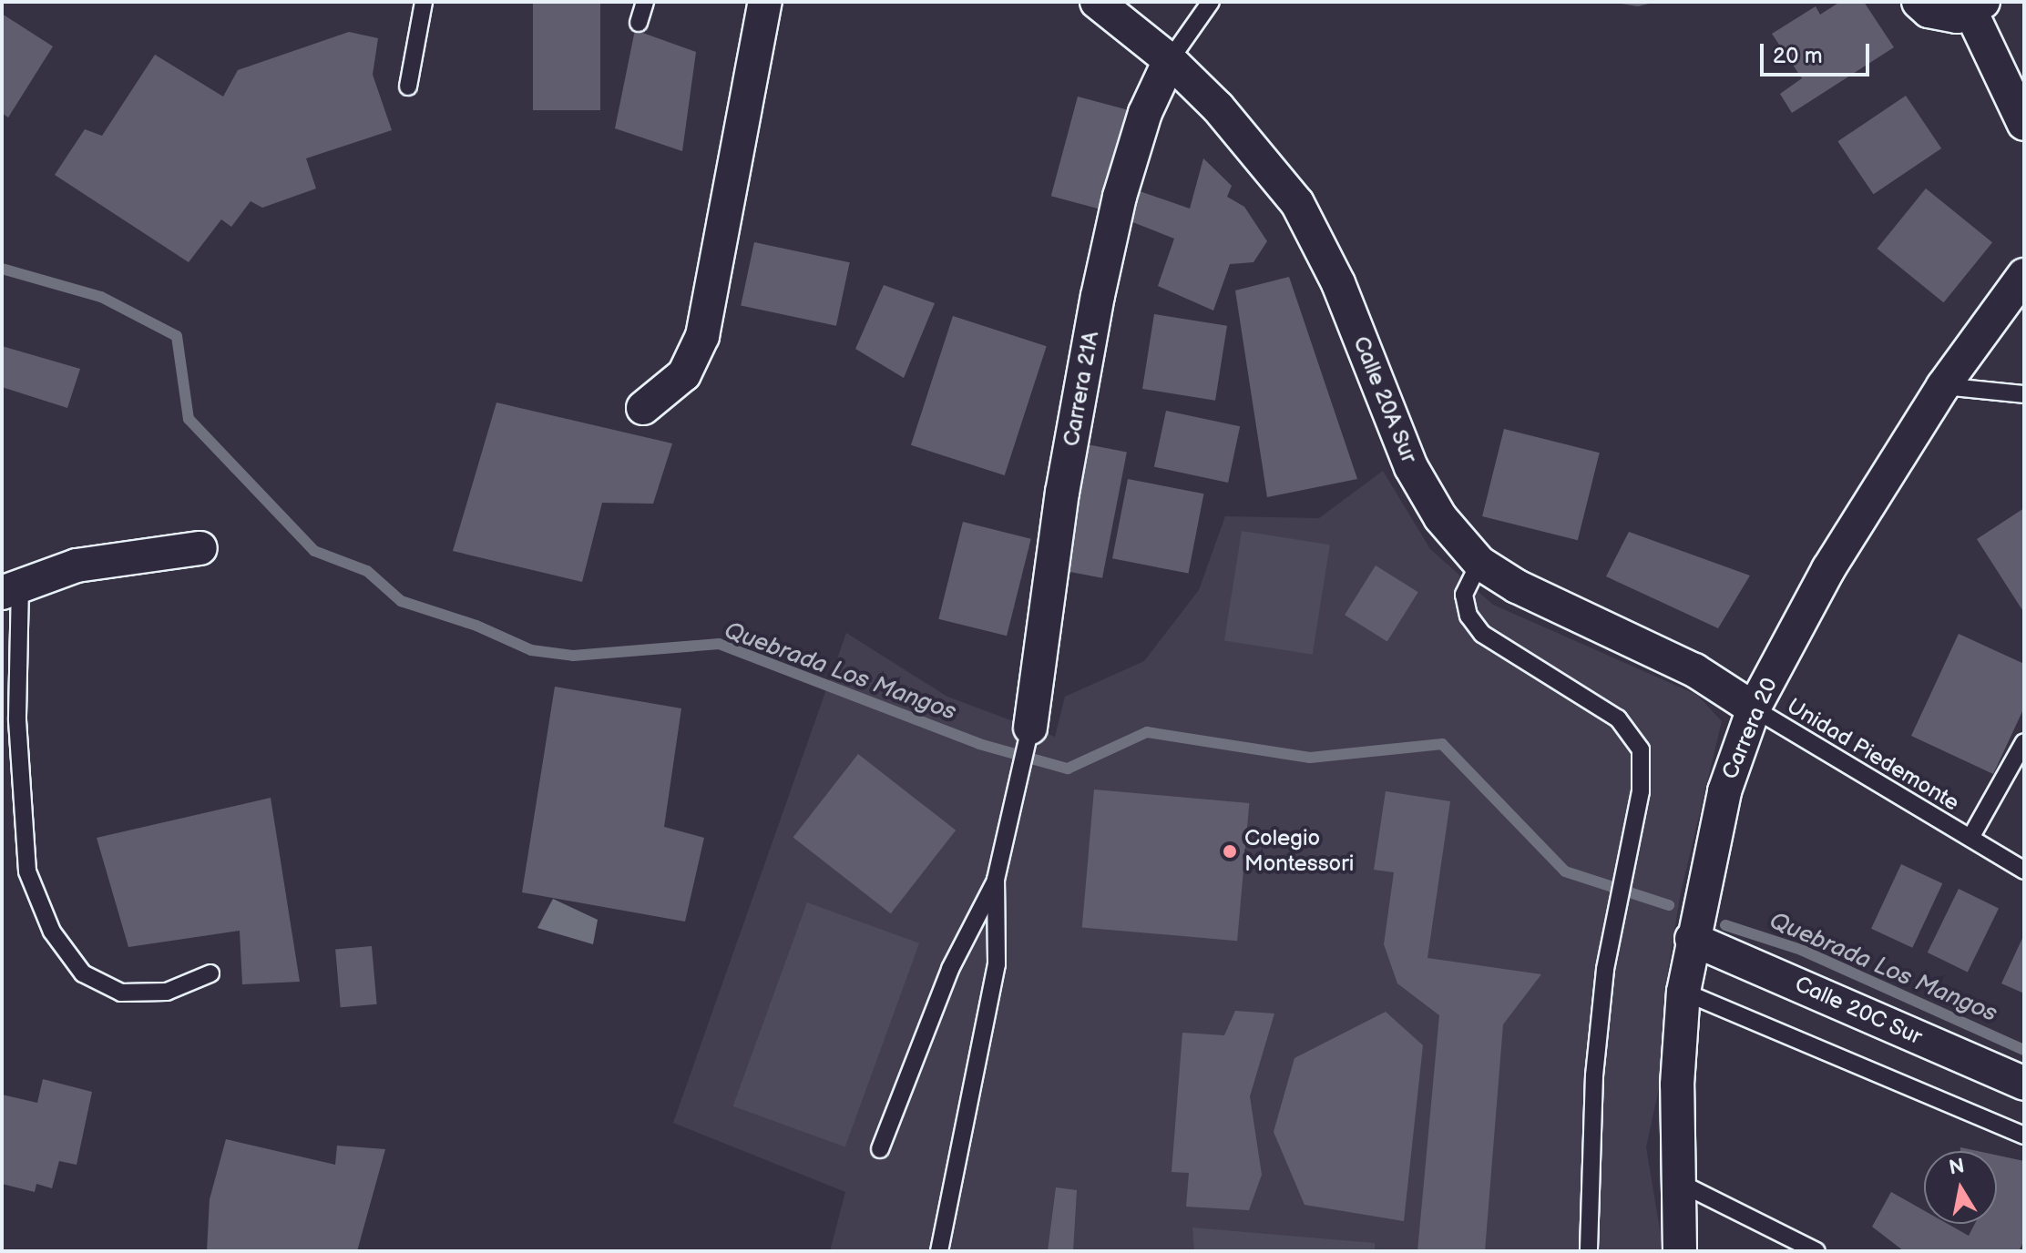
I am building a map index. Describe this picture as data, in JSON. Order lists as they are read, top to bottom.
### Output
{
  "streets": {
    "street": [
      "Carrera 21A",
      "Calle 20A Sur",
      "Carrera 20",
      "Calle 20C Sur"
    ],
    "lane": ["Unidad Piedemonte"]
  },
  "crossings": [
    ["Carrera 21A", "Calle 20A Sur"],
    ["Calle 20A Sur", "Carrera 20"],
    ["Calle 20A Sur", "Unidad Piedemonte"],
    ["Carrera 20", "Unidad Piedemonte"],
    ["Carrera 20", "Calle 20C Sur"]
  ],
  "water": ["Quebrada Los Mangos"],
  "places": ["Colegio Montessori"],
  "scale_bar": "20 m",
  "north": "top"
}
